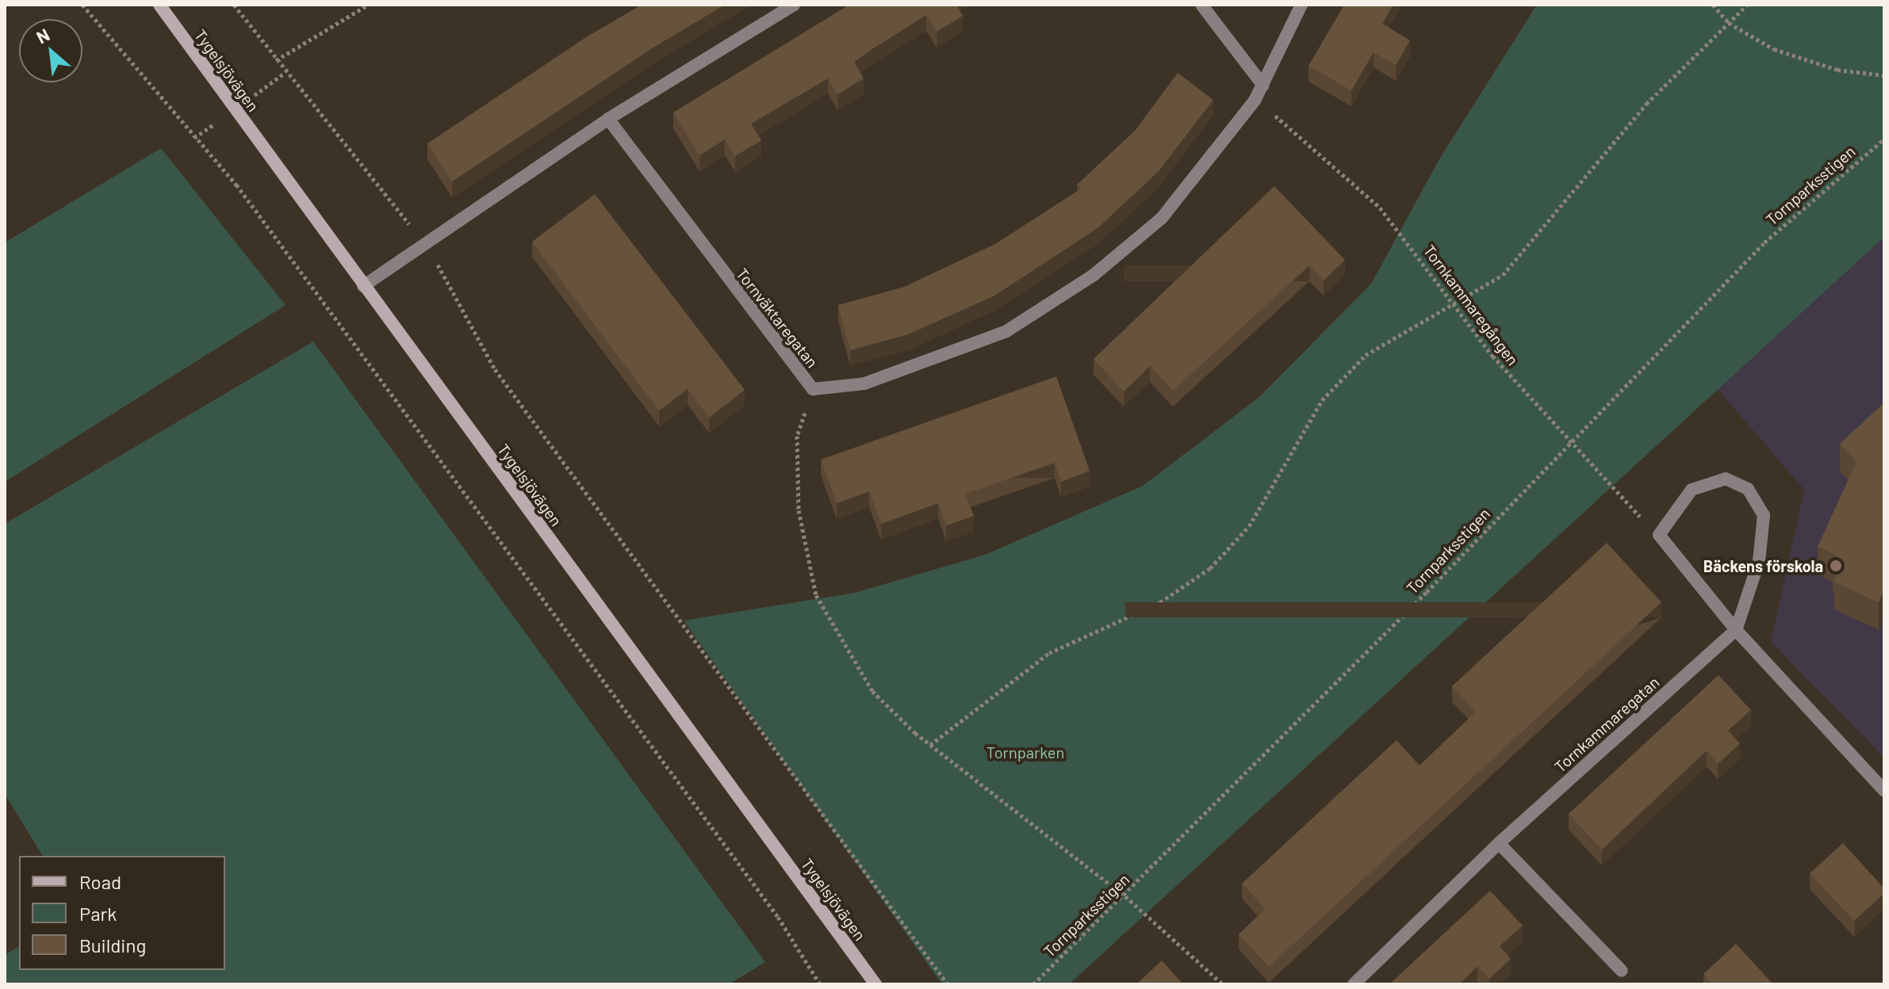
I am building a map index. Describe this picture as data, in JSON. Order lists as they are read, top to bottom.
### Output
{
  "streets": {
    "main road": ["Tygelsjövägen"],
    "street": ["Tornväktaregatan", "Tornkammaregatan"],
    "path": ["Tornparksstigen", "Tornkammaregången"]
  },
  "crossings": [
    ["Tornparksstigen", "Tornkammaregången"],
    ["Tornkammaregången", "Tornväktaregatan"],
    ["Tornkammaregången", "Tornkammaregatan"]
  ],
  "parks": ["Tornparken"],
  "places": ["Bäckens förskola"],
  "legend": ["Road", "Park", "Building"],
  "north": "top left"
}
